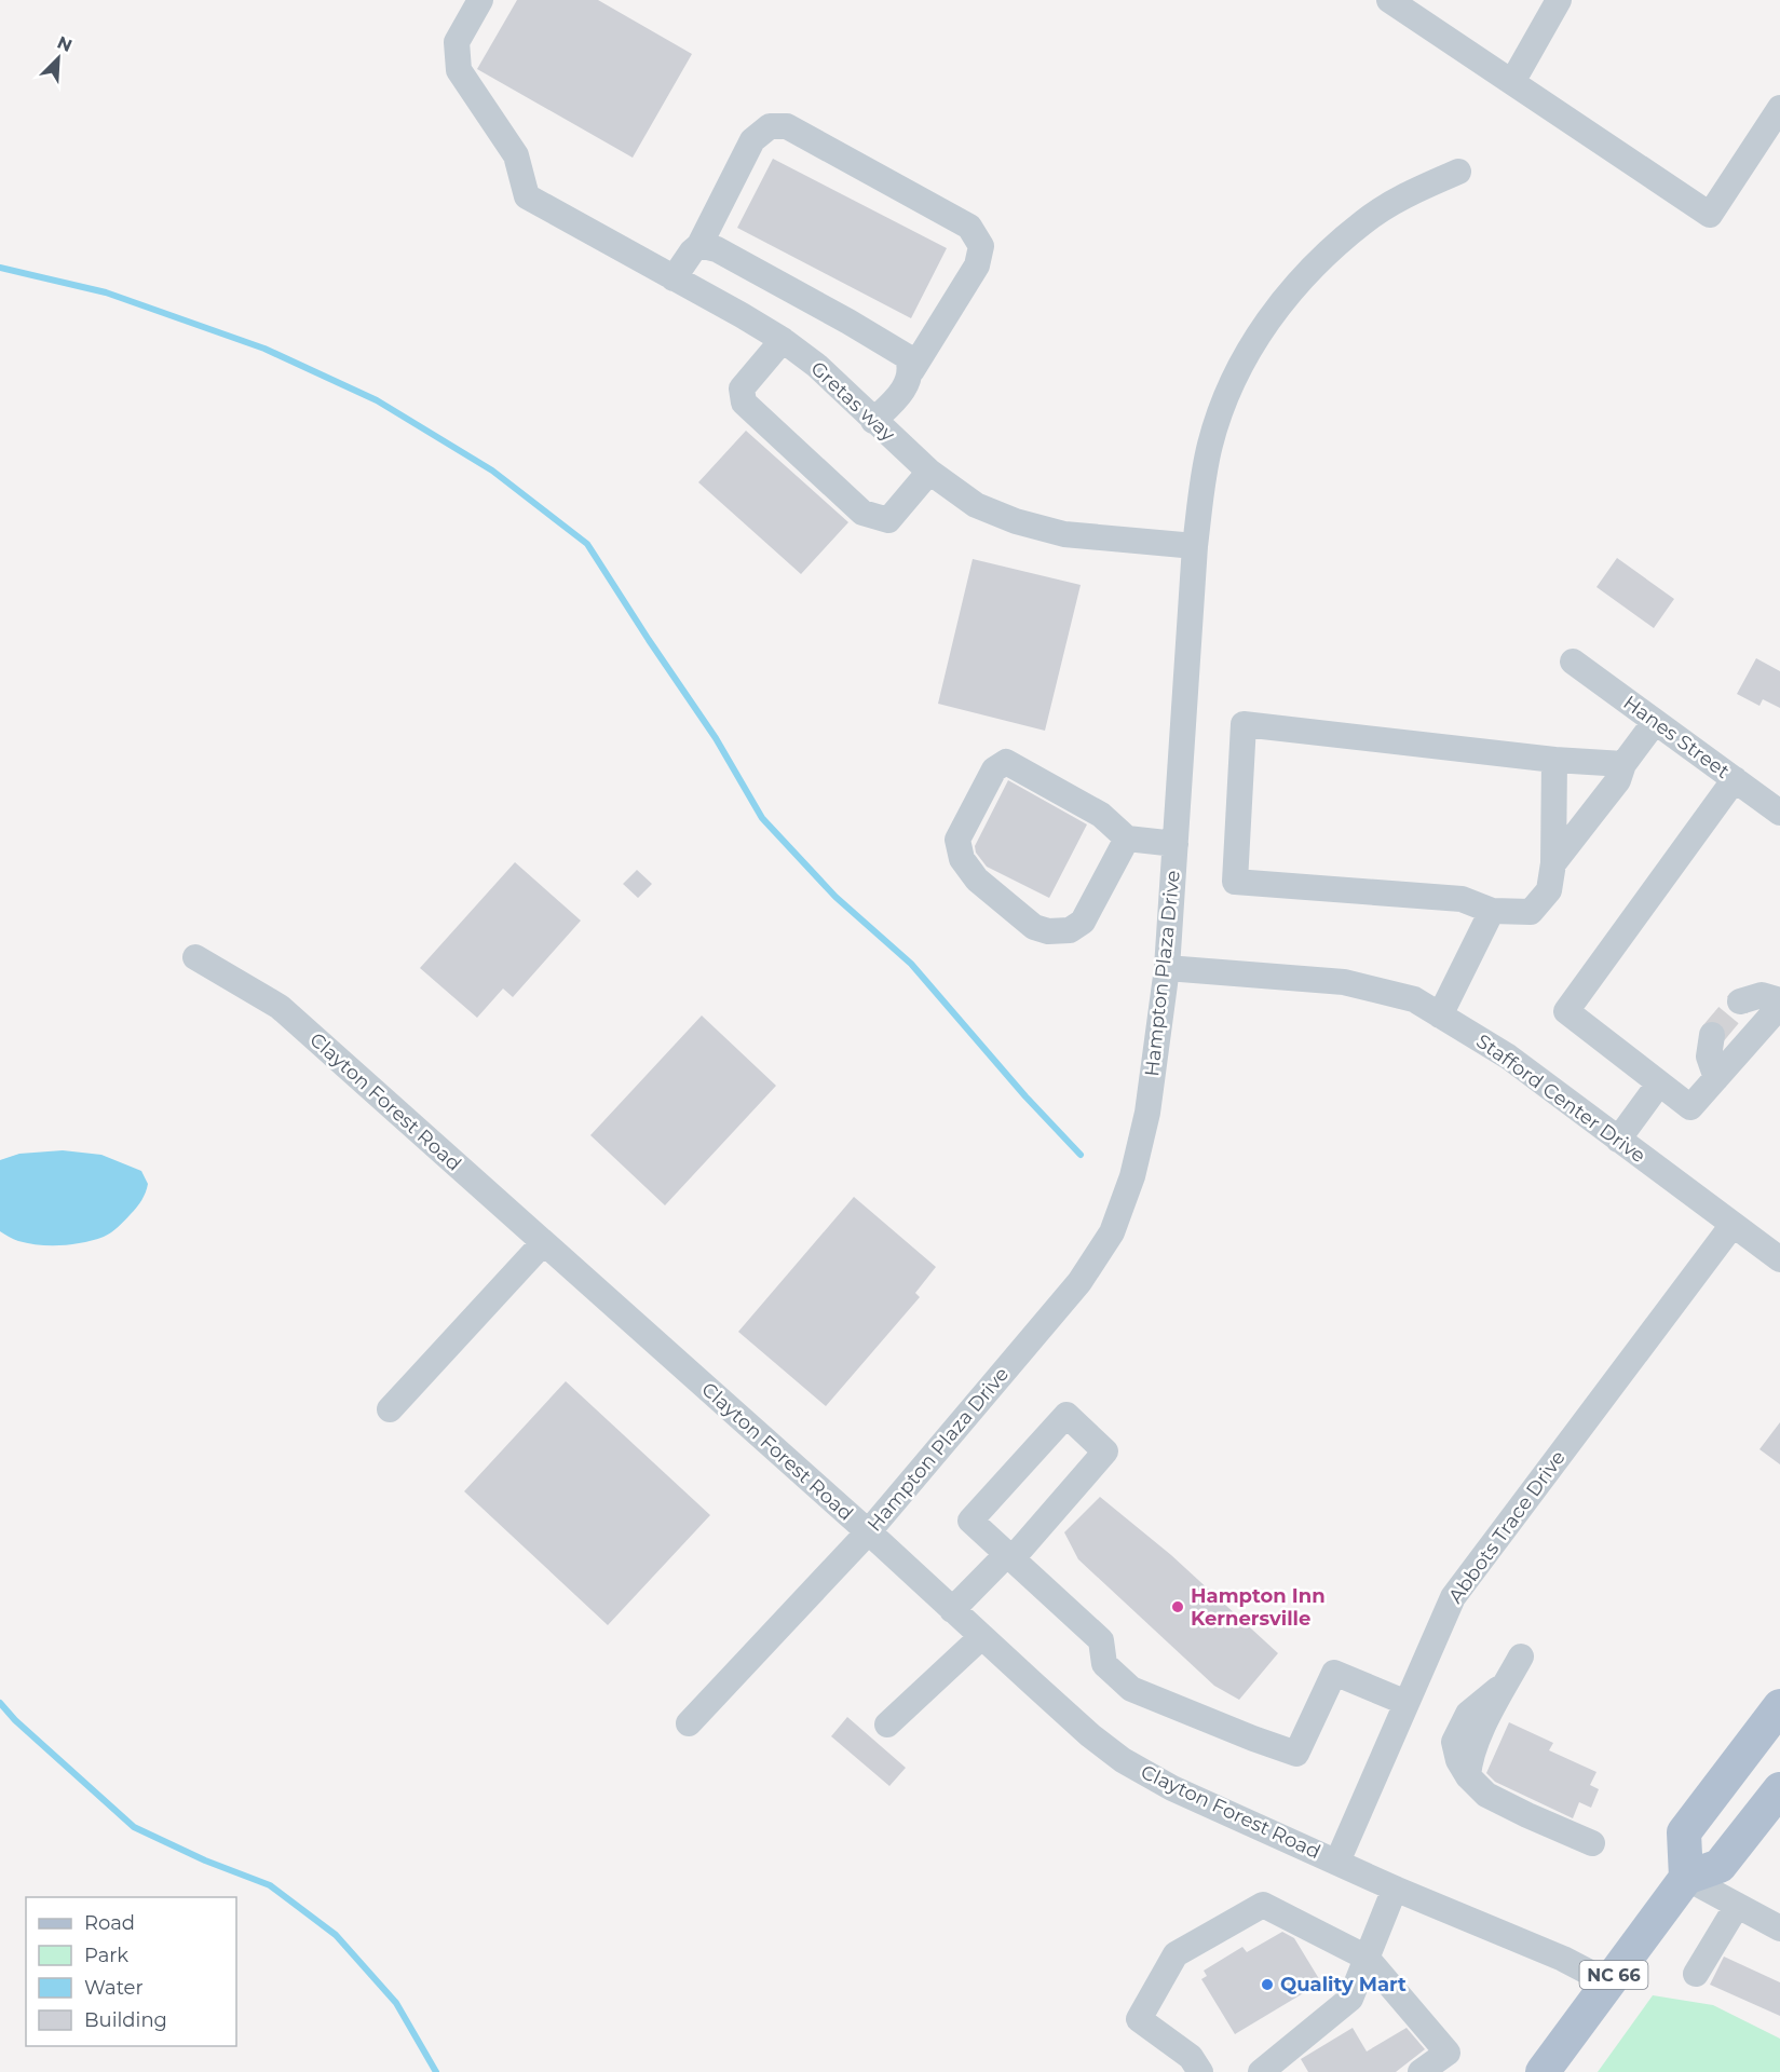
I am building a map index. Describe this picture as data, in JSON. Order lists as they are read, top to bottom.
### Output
{
  "streets": {
    "main road": ["NC 66"],
    "street": [
      "Gretas way",
      "Hanes Street",
      "Hampton Plaza Drive",
      "Stafford Center Drive",
      "Clayton Forest Road",
      "Abbots Trace Drive"
    ]
  },
  "crossings": [
    ["Gretas way", "Hampton Plaza Drive"],
    ["Hampton Plaza Drive", "Stafford Center Drive"],
    ["Hampton Plaza Drive", "Clayton Forest Road"],
    ["Stafford Center Drive", "Abbots Trace Drive"],
    ["Clayton Forest Road", "Abbots Trace Drive"],
    ["Clayton Forest Road", "NC 66"]
  ],
  "places": ["Hampton Inn Kernersville", "Quality Mart"],
  "legend": [
    "Road",
    "Park",
    "Water",
    "Building"
  ],
  "north": "top right"
}
